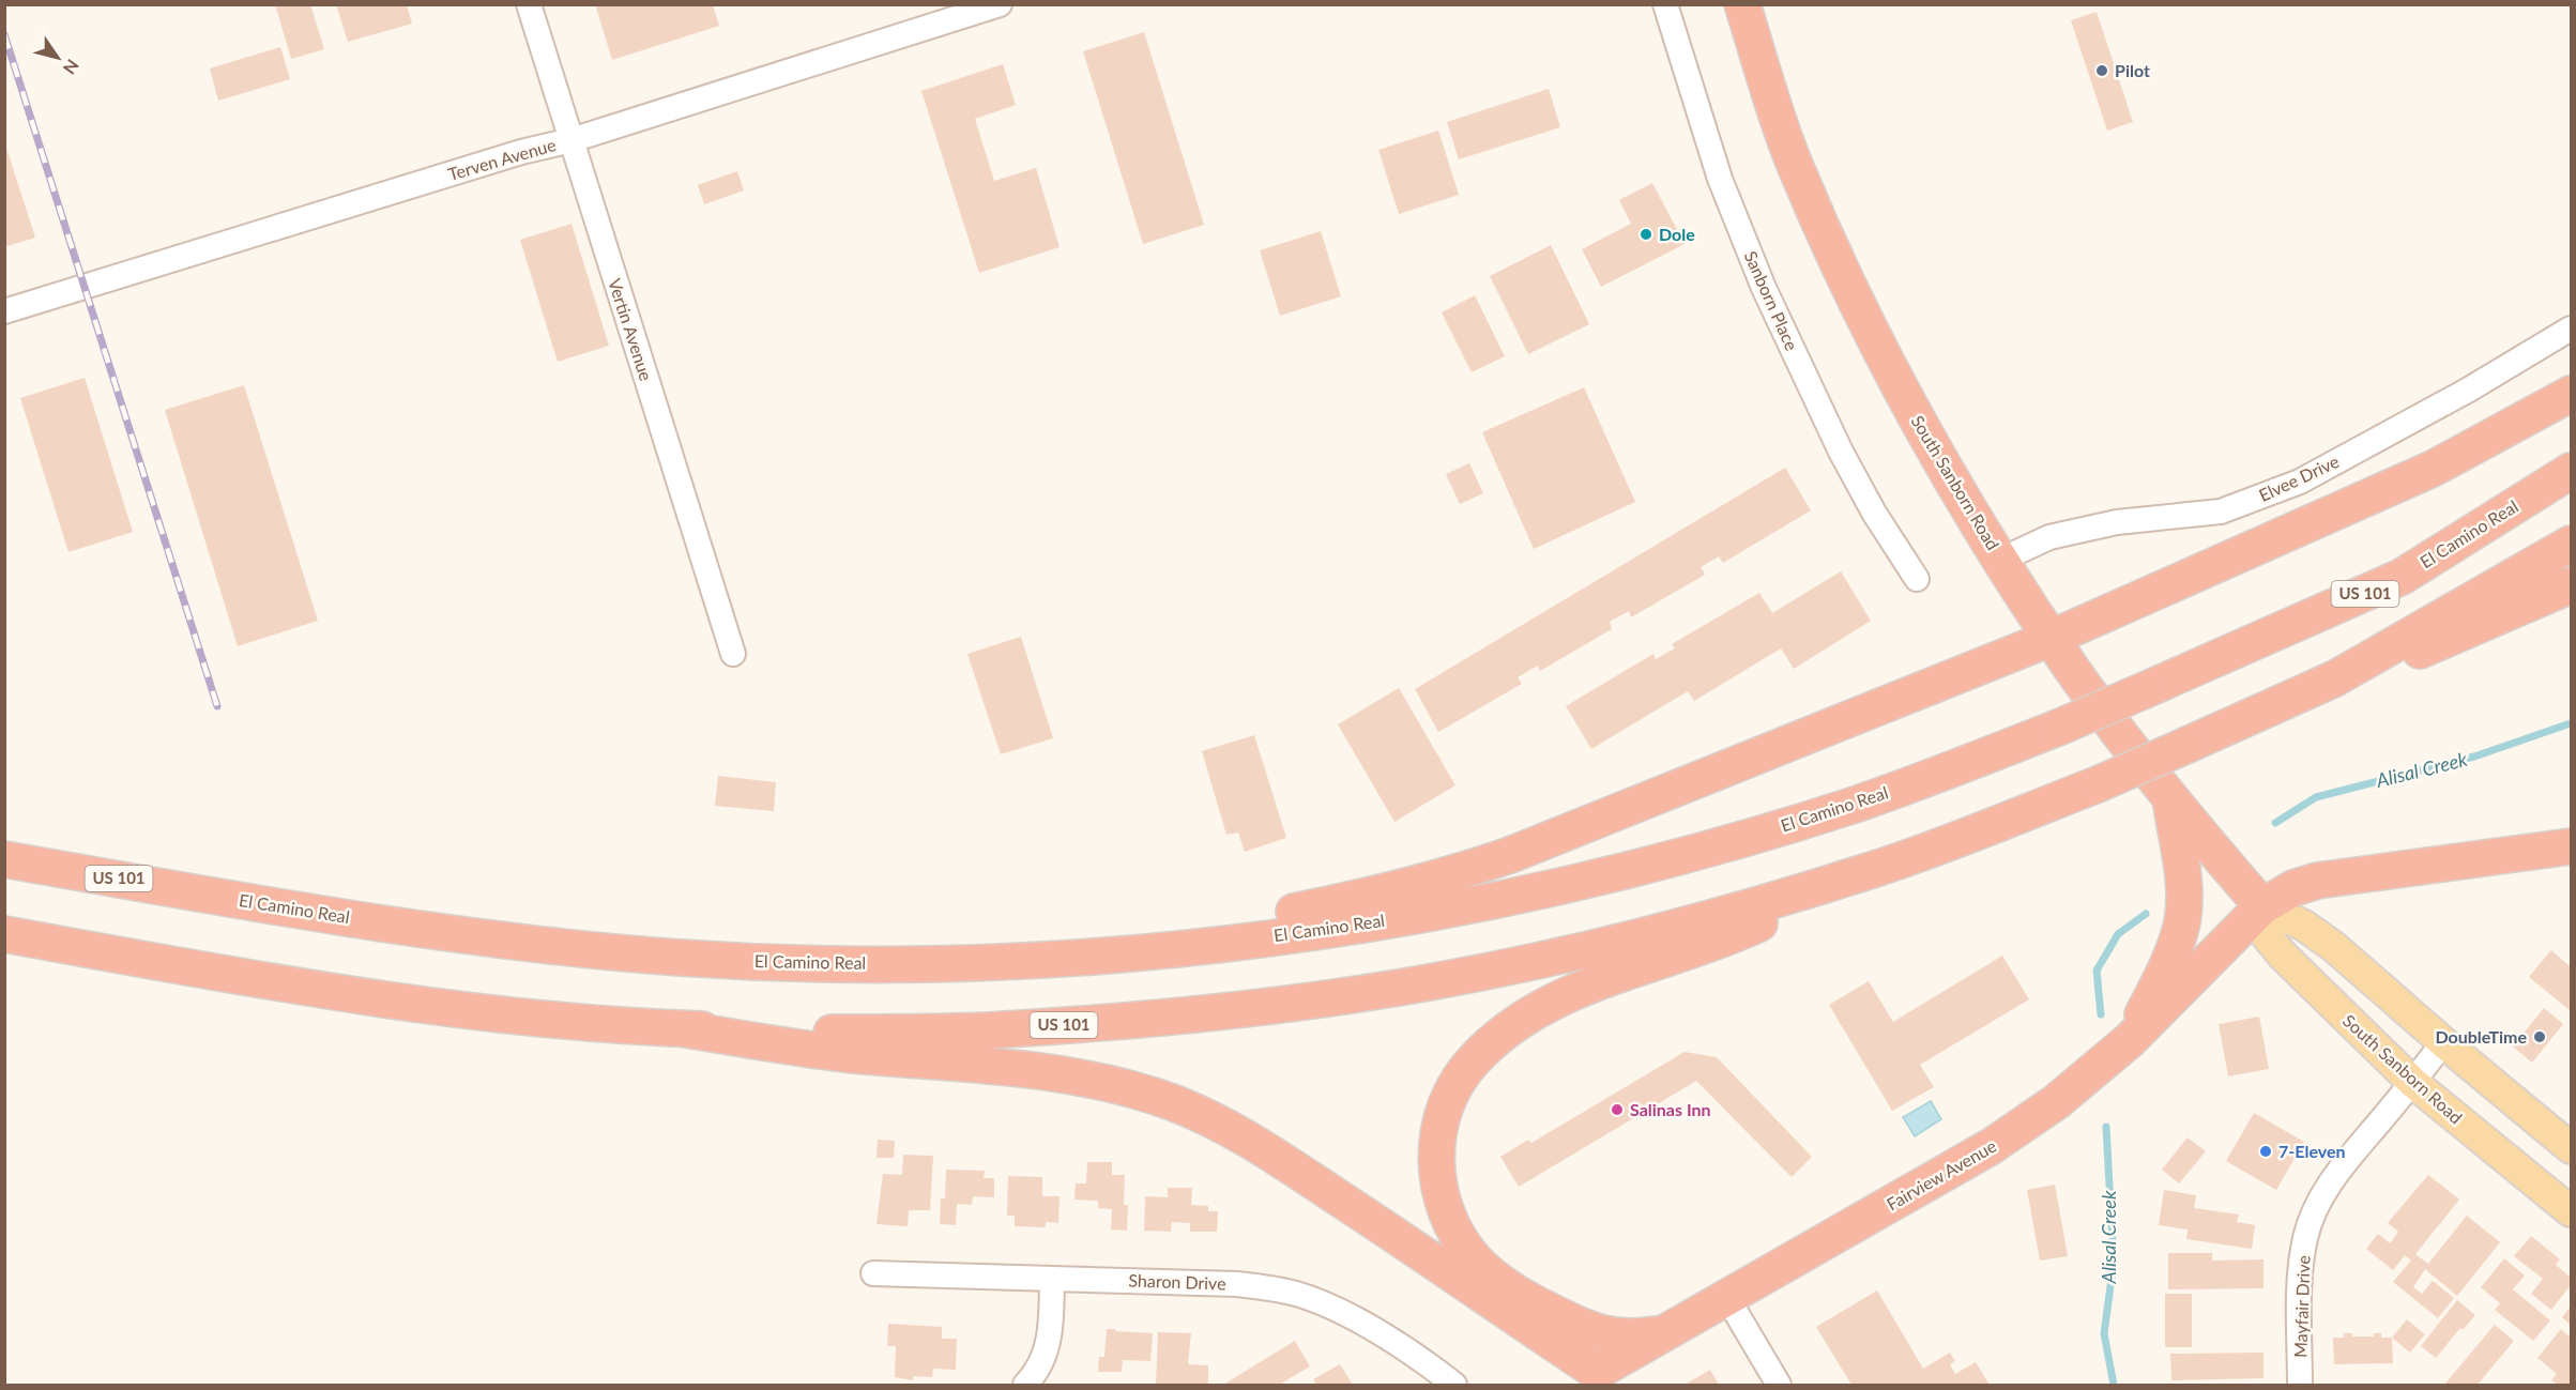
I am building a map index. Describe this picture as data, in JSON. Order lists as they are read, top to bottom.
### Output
{
  "streets": {
    "highway": [
      "South Sanborn Road",
      "El Camino Real",
      "US 101",
      "Fairview Avenue"
    ],
    "street": [
      "Terven Avenue",
      "Sanborn Place",
      "Vertin Avenue",
      "Elvee Drive",
      "Sharon Drive",
      "Mayfair Drive"
    ]
  },
  "crossings": [
    ["Terven Avenue", "Vertin Avenue"],
    ["Elvee Drive", "South Sanborn Road"],
    ["South Sanborn Road", "Fairview Avenue"],
    ["South Sanborn Road", "Mayfair Drive"]
  ],
  "water": ["Alisal Creek"],
  "places": [
    "Pilot",
    "Dole",
    "DoubleTime",
    "Salinas Inn",
    "7-Eleven"
  ],
  "north": "bottom right"
}
